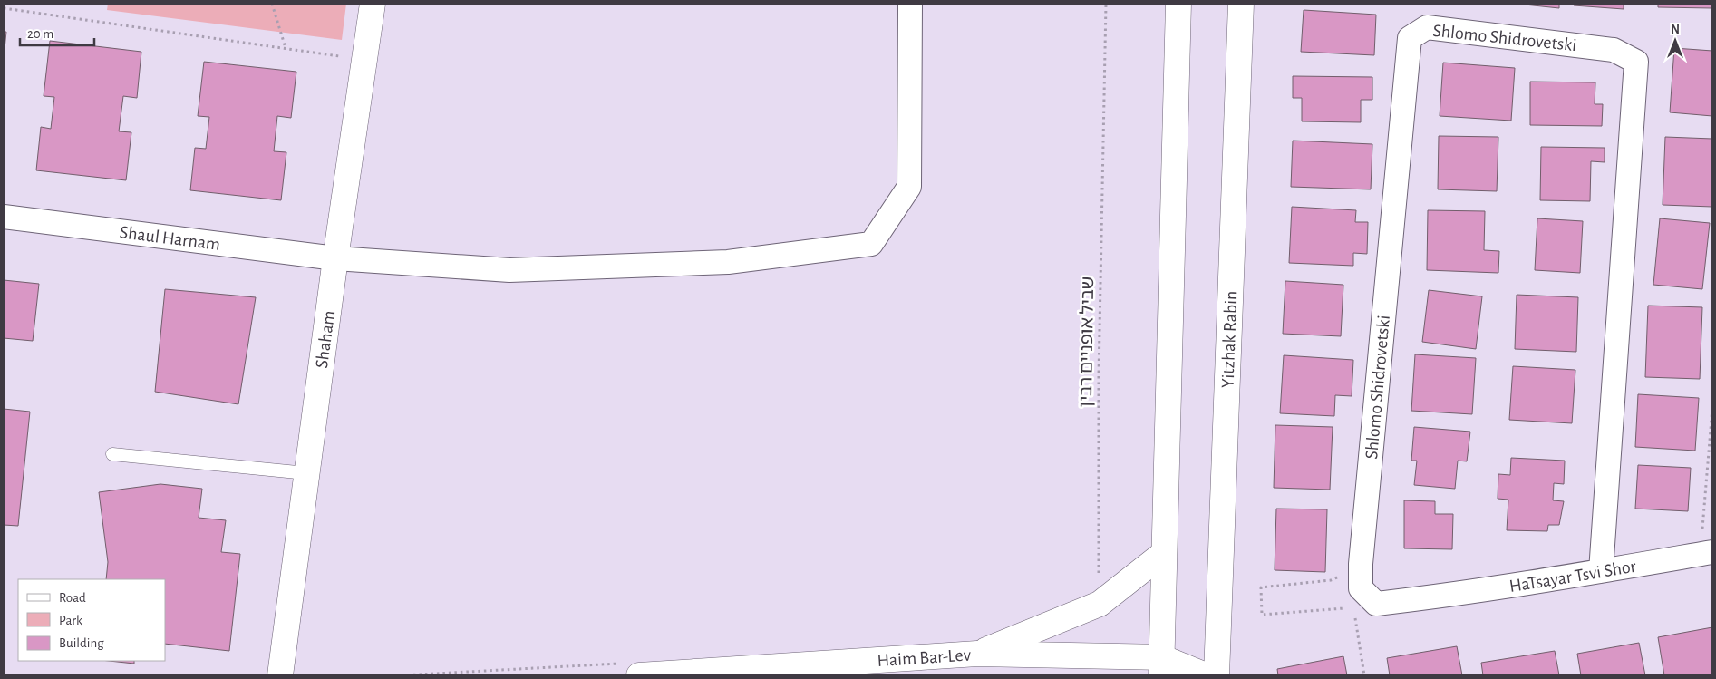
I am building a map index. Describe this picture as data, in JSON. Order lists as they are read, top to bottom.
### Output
{
  "streets": {
    "street": [
      "Shlomo Shidrovetski",
      "Shaul Harnam",
      "Shaham",
      "Yitzhak Rabin",
      "HaTsayar Tsvi Shor",
      "Haim Bar-Lev"
    ],
    "path": ["שביל אופניים רבין"]
  },
  "crossings": [
    ["Shlomo Shidrovetski", "HaTsayar Tsvi Shor"],
    ["Shaul Harnam", "Shaham"]
  ],
  "legend": ["Road", "Park", "Building"],
  "scale_bar": "20 m",
  "north": "top"
}
